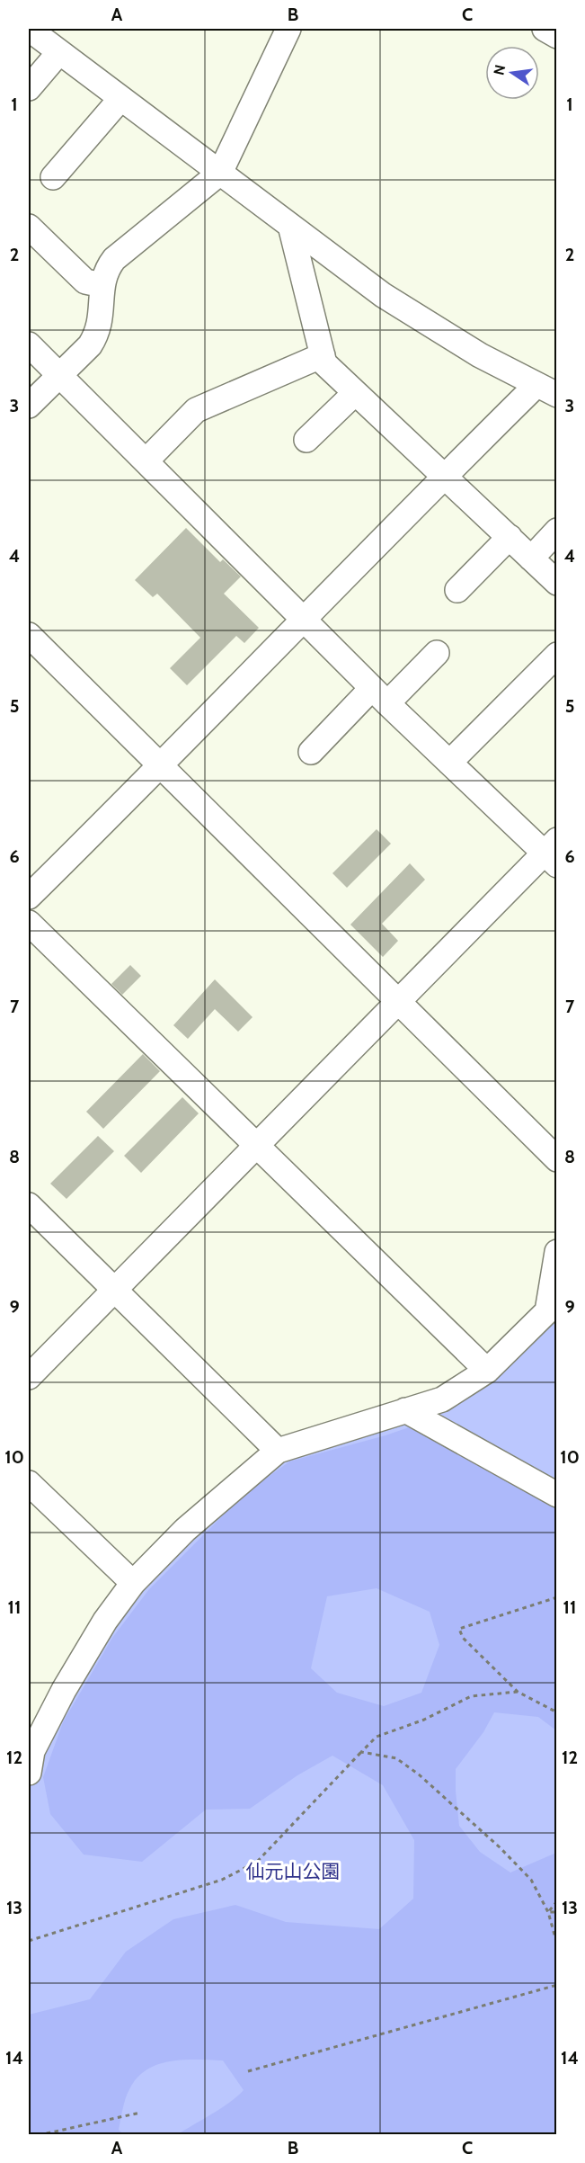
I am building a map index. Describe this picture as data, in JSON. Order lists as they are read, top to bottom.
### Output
{
  "parks": ["仙元山公園"],
  "north": "left",
  "grid": {
    "columns": ["A", "B", "C"],
    "rows": [
      "1",
      "2",
      "3",
      "4",
      "5",
      "6",
      "7",
      "8",
      "9",
      "10",
      "11",
      "12",
      "13",
      "14"
    ]
  }
}
